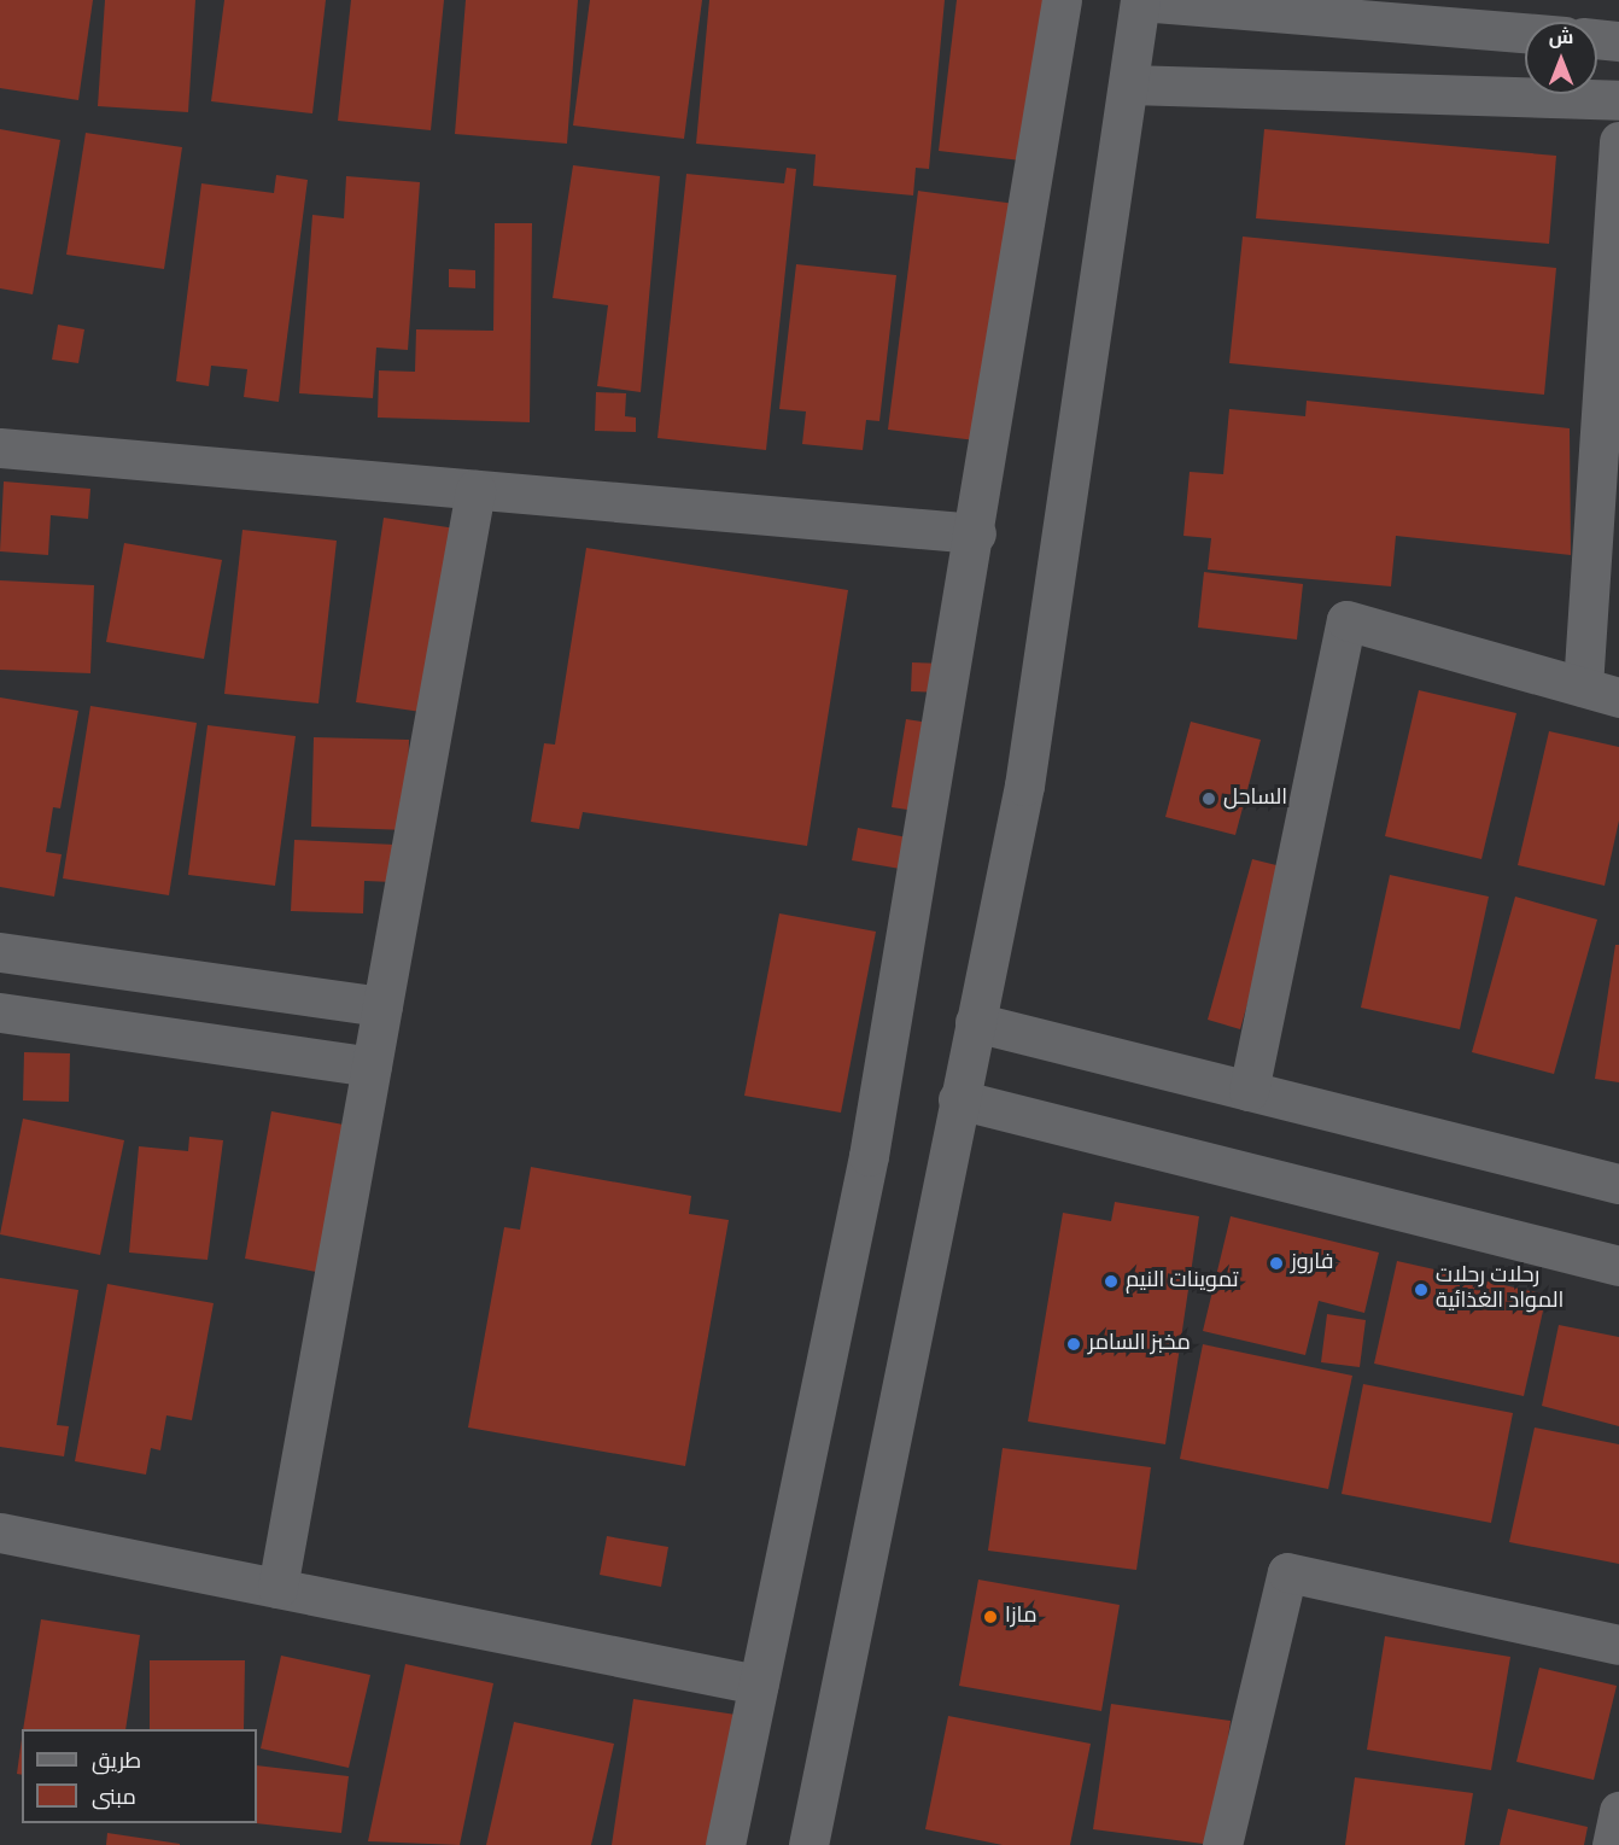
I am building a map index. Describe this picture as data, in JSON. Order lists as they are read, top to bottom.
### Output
{
  "places": [
    "الساحل",
    "فاروز",
    "تموينات النيم",
    "رحلات رحلات المواد الغذائية",
    "مخبز السامر",
    "مازا"
  ],
  "legend": ["طريق", "مبنى"],
  "north": "top"
}
